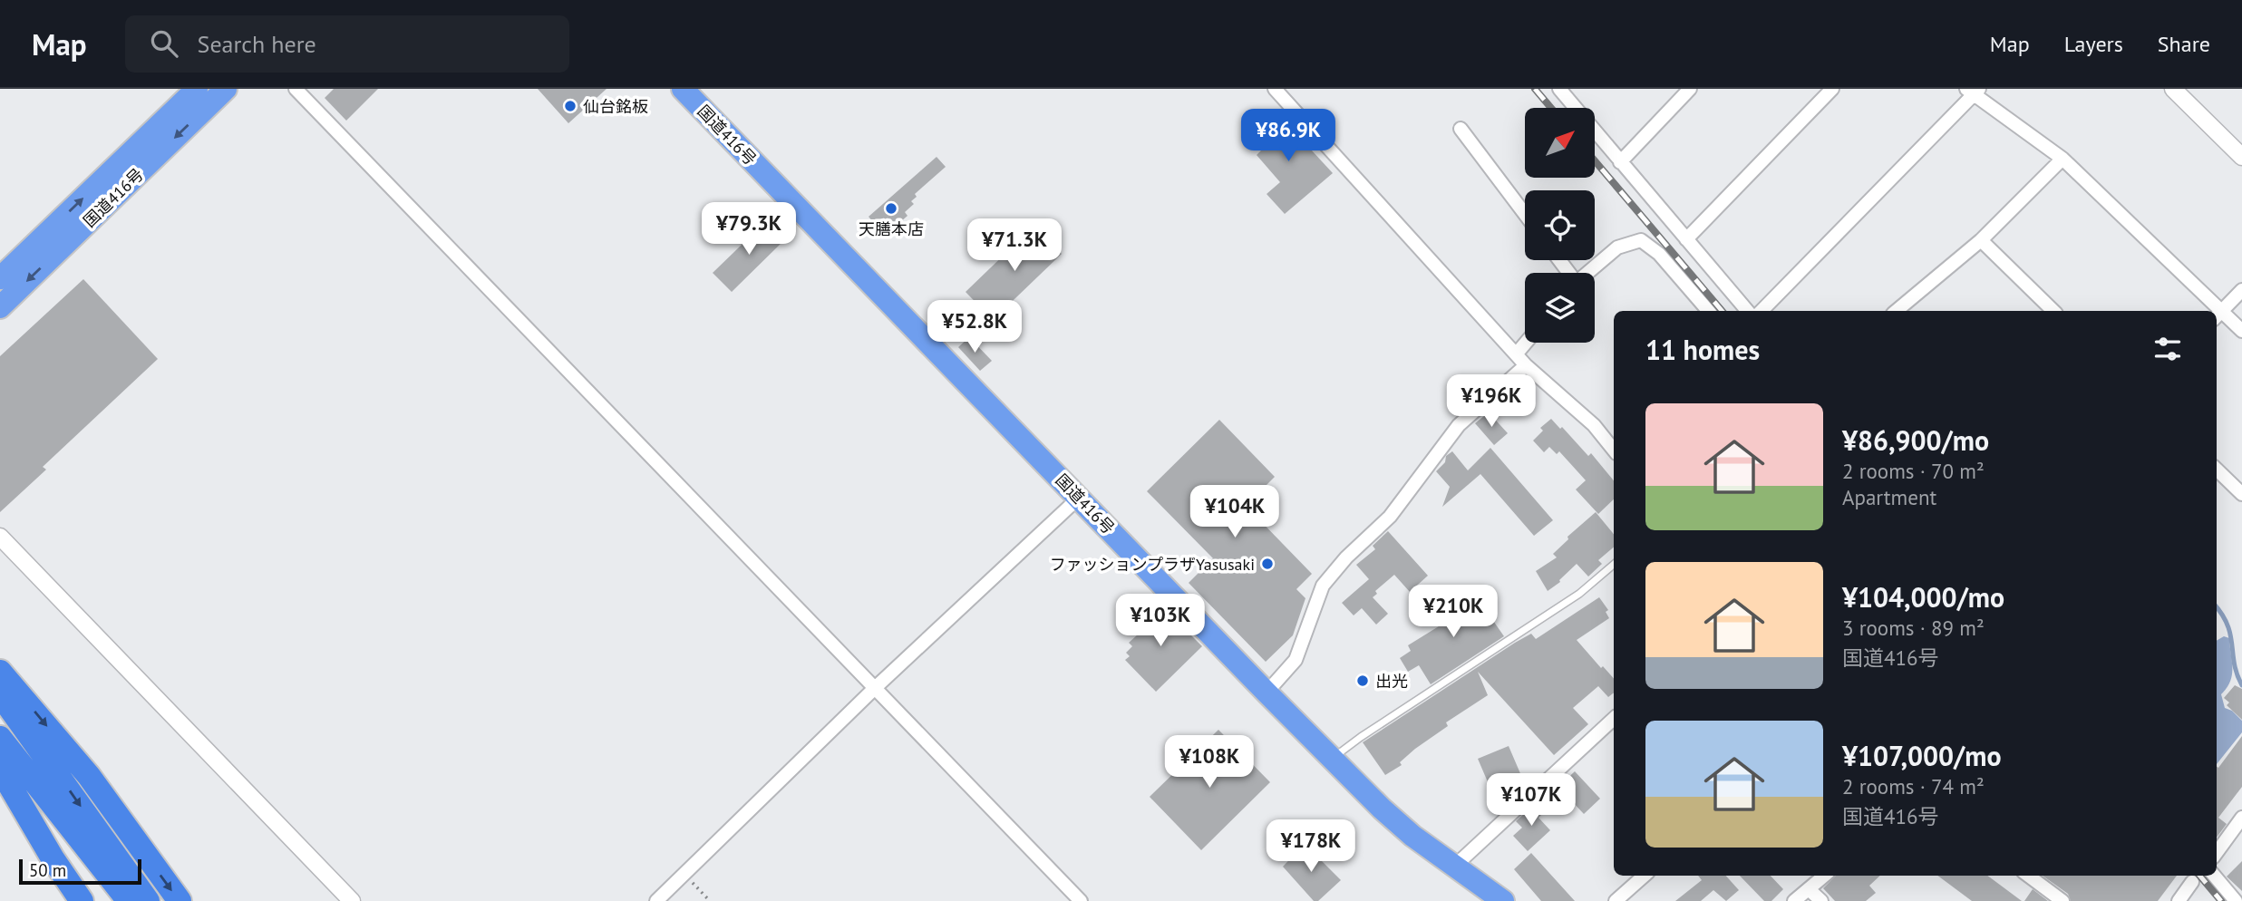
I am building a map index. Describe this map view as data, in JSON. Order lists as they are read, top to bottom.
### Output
{
  "streets": {
    "highway": ["国道416号"]
  },
  "places": [
    "仙台銘板",
    "天膳本店",
    "ファッションプラザYasusaki",
    "出光"
  ],
  "scale_bar": "50 m",
  "north": "top right",
  "page": {
    "header": "Map",
    "search": "Search here",
    "nav": ["Map", "Layers", "Share"],
    "price": [
      "¥86.9K",
      "¥79.3K",
      "¥71.3K",
      "¥52.8K",
      "¥196K",
      "¥104K",
      "¥210K",
      "¥103K",
      "¥108K",
      "¥107K",
      "¥178K"
    ],
    "heading": "11 homes",
    "list": [
      {
        "name": "¥86,900/mo",
        "note": "2 rooms · 70 m² · Apartment"
      },
      {
        "name": "¥104,000/mo",
        "note": "3 rooms · 89 m² · 国道416号"
      },
      {
        "name": "¥107,000/mo",
        "note": "2 rooms · 74 m² · 国道416号"
      }
    ],
    "scale": "50 m"
  }
}
